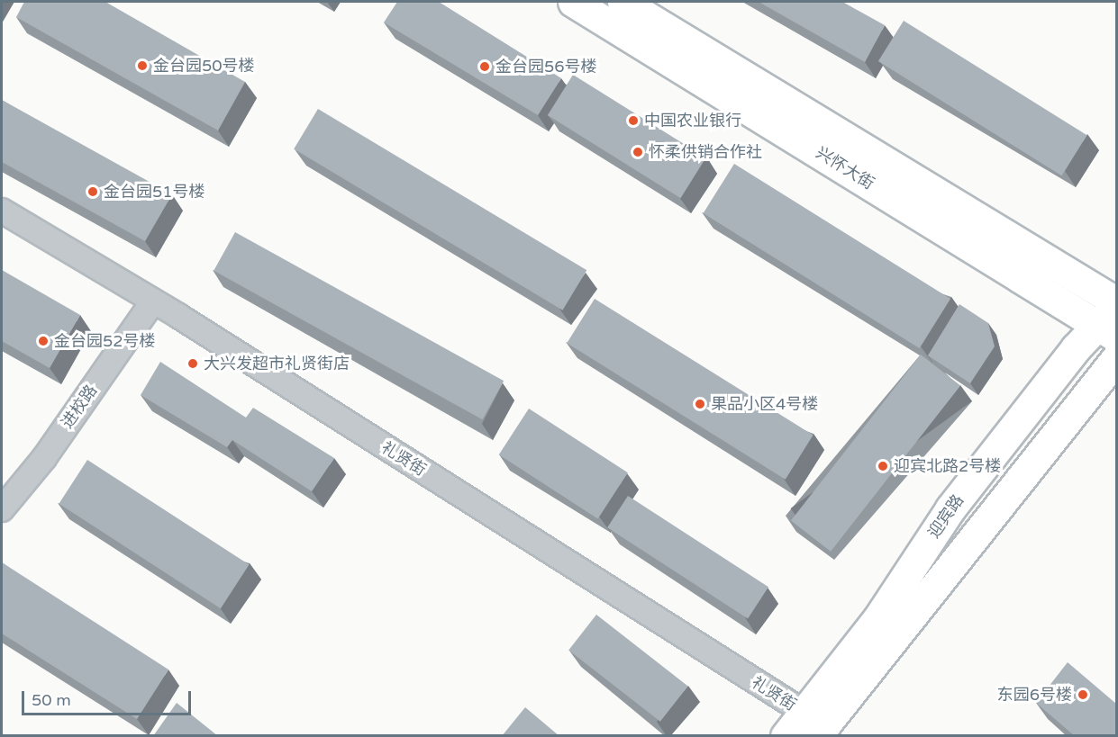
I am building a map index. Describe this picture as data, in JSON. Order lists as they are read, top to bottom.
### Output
{
  "streets": {
    "main road": ["兴怀大街", "迎宾路"],
    "street": ["进校路", "礼贤街"]
  },
  "crossings": [
    ["兴怀大街", "迎宾路"],
    ["进校路", "礼贤街"],
    ["礼贤街", "迎宾路"]
  ],
  "places": [
    "金台园50号楼",
    "金台园56号楼",
    "中国农业银行",
    "怀柔供销合作社",
    "金台园51号楼",
    "金台园52号楼",
    "大兴发超市礼贤街店",
    "果品小区4号楼",
    "迎宾北路2号楼",
    "东园6号楼"
  ],
  "scale_bar": "50 m"
}
